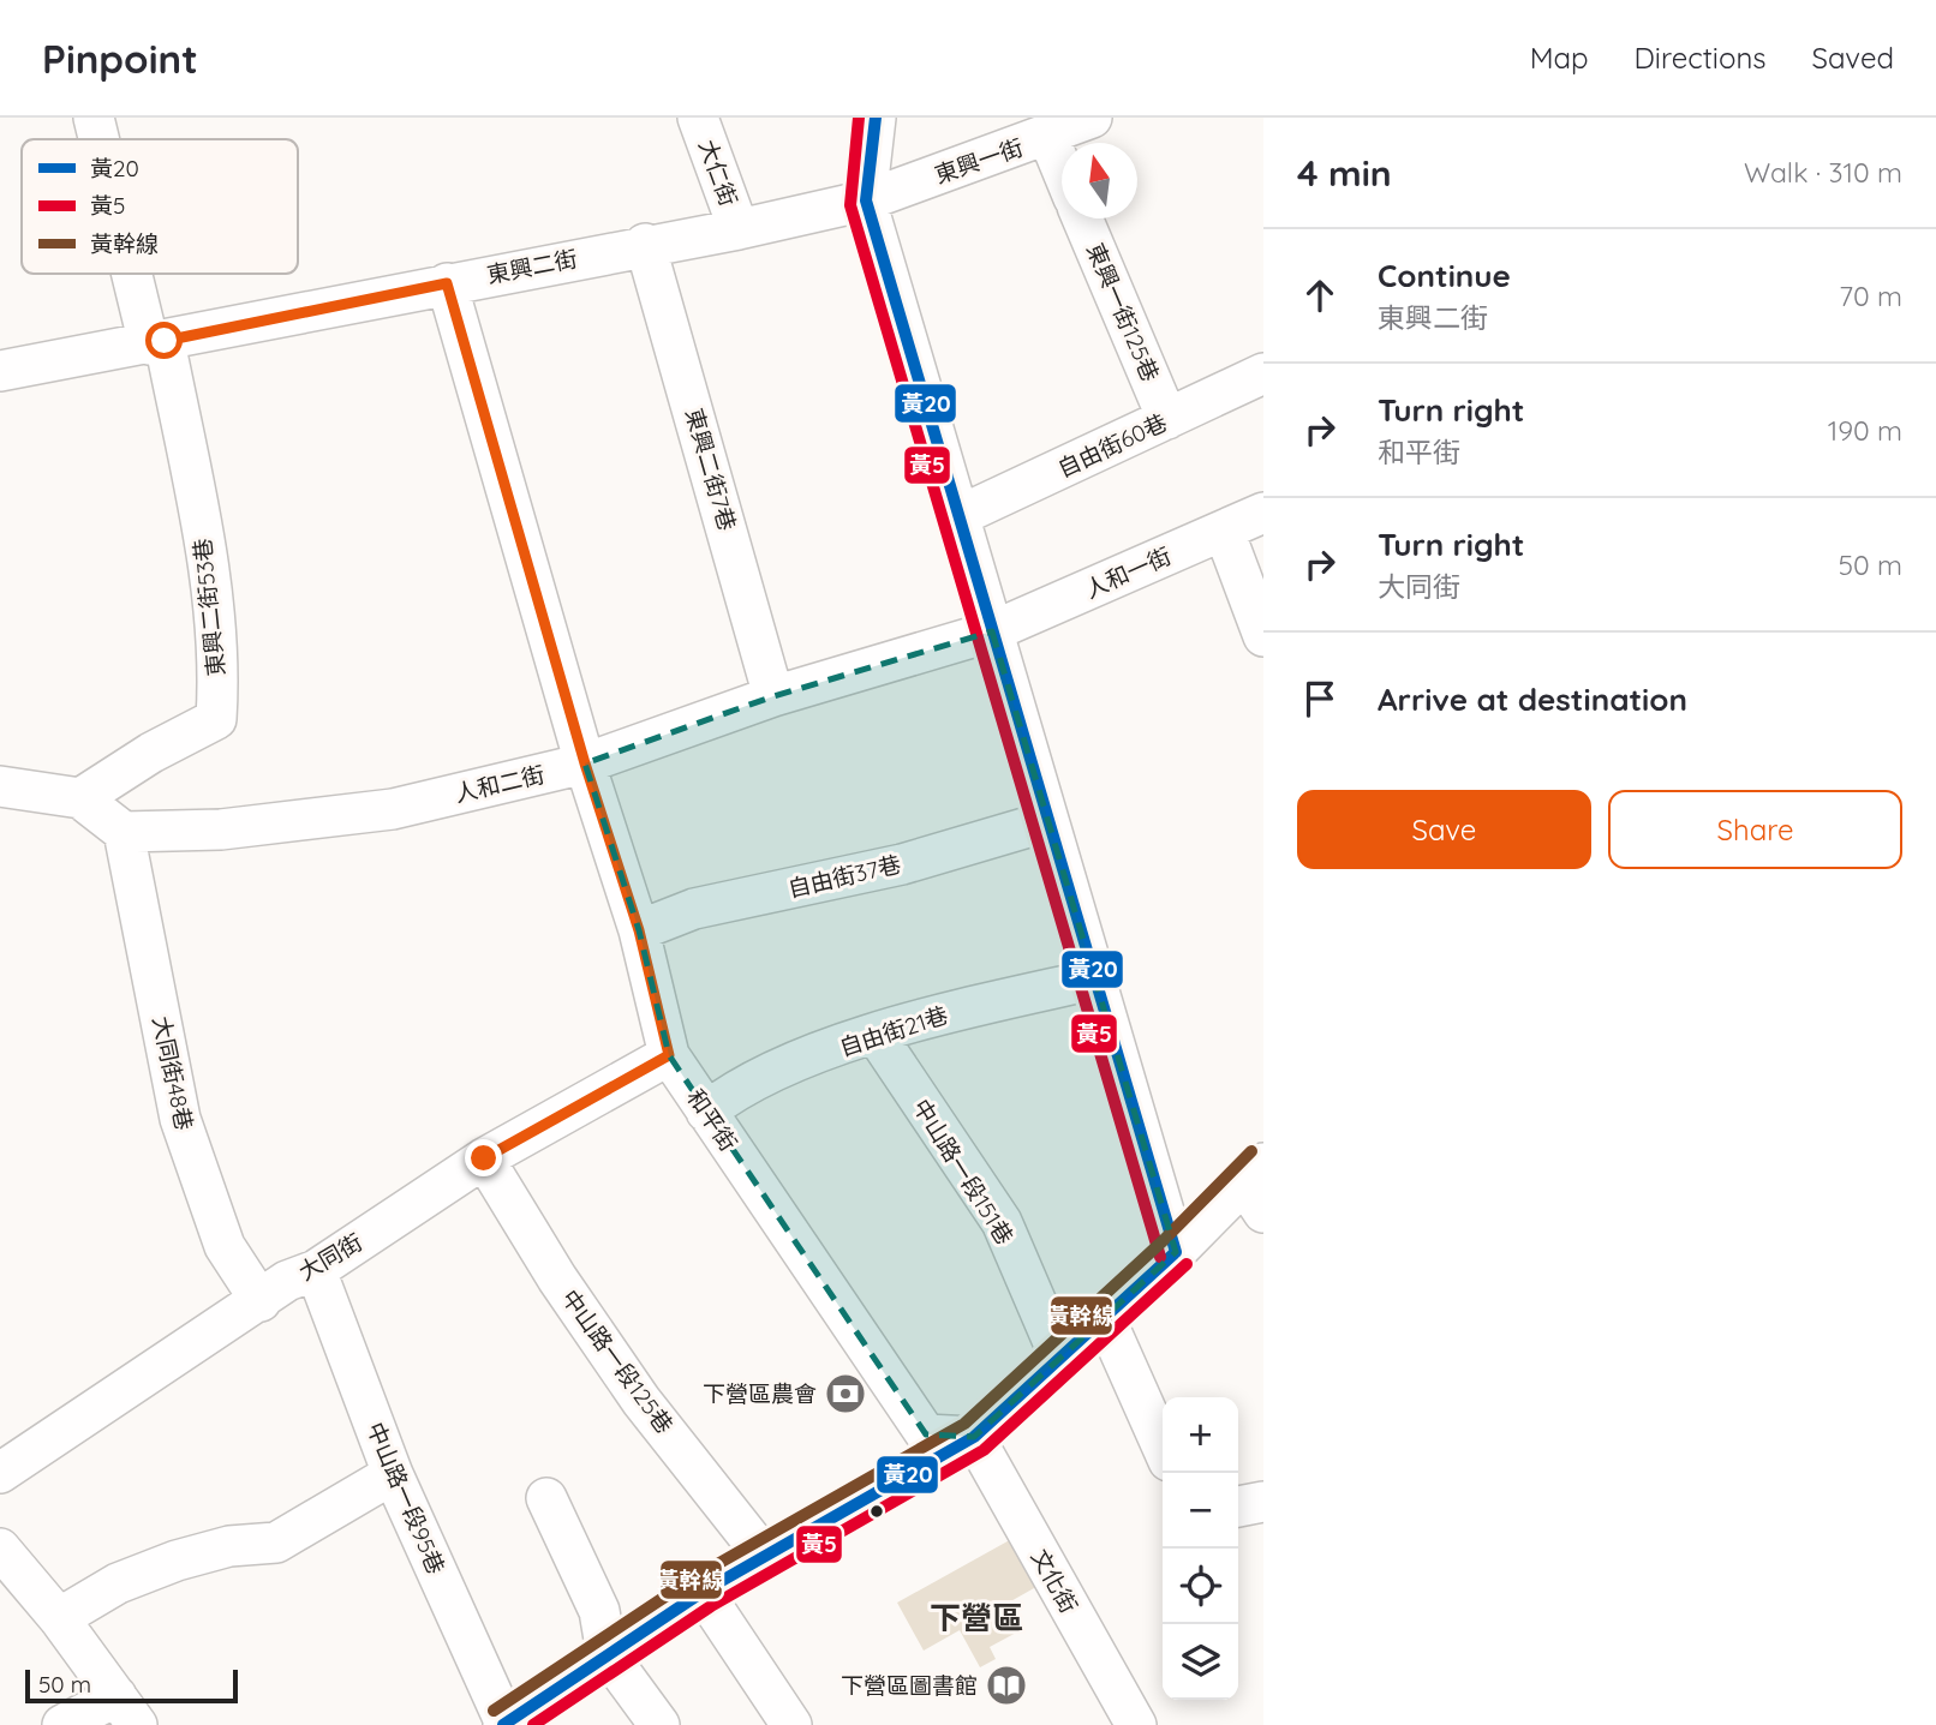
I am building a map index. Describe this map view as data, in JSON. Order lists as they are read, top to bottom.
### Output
{
  "streets": {
    "street": [
      "東興一街",
      "大仁街",
      "東興二街",
      "東興一街125巷",
      "自由街60巷",
      "東興二街7巷",
      "人和一街",
      "東興二街53巷",
      "人和二街",
      "自由街37巷",
      "自由街21巷",
      "大同街48巷",
      "和平街",
      "中山路一段151巷",
      "大同街",
      "中山路一段125巷",
      "中山路一段95巷",
      "文化街"
    ]
  },
  "crossings": [
    ["東興一街", "東興二街"],
    ["大仁街", "東興二街"],
    ["東興二街", "東興二街7巷"],
    ["東興二街", "東興二街53巷"],
    ["東興二街", "和平街"],
    ["東興一街125巷", "自由街60巷"],
    ["東興二街7巷", "人和二街"],
    ["人和一街", "人和二街"],
    ["人和二街", "大同街48巷"],
    ["人和二街", "和平街"],
    ["自由街37巷", "和平街"],
    ["自由街21巷", "和平街"],
    ["自由街21巷", "中山路一段151巷"],
    ["大同街48巷", "大同街"],
    ["和平街", "大同街"],
    ["和平街", "文化街"],
    ["大同街", "中山路一段125巷"],
    ["大同街", "中山路一段95巷"]
  ],
  "districts": ["下營區"],
  "places": {
    "bank": ["下營區農會"],
    "library": ["下營區圖書館"]
  },
  "lines": ["transit line 黃20", "transit line 黃5", "transit line 黃幹線"],
  "legend": ["黃20", "黃5", "黃幹線"],
  "scale_bar": "50 m",
  "north": "top",
  "page": {
    "header": "Pinpoint",
    "nav": ["Map", "Directions", "Saved"],
    "heading": ["4 min", "Walk · 310 m"],
    "list": [
      ["Continue", "東興二街", "70 m"],
      ["Turn right", "和平街", "190 m"],
      ["Turn right", "大同街", "50 m"],
      "Arrive at destination"
    ],
    "buttons": ["Save", "Share"],
    "map_buttons": ["+", "−"],
    "scale": "50 m"
  }
}
